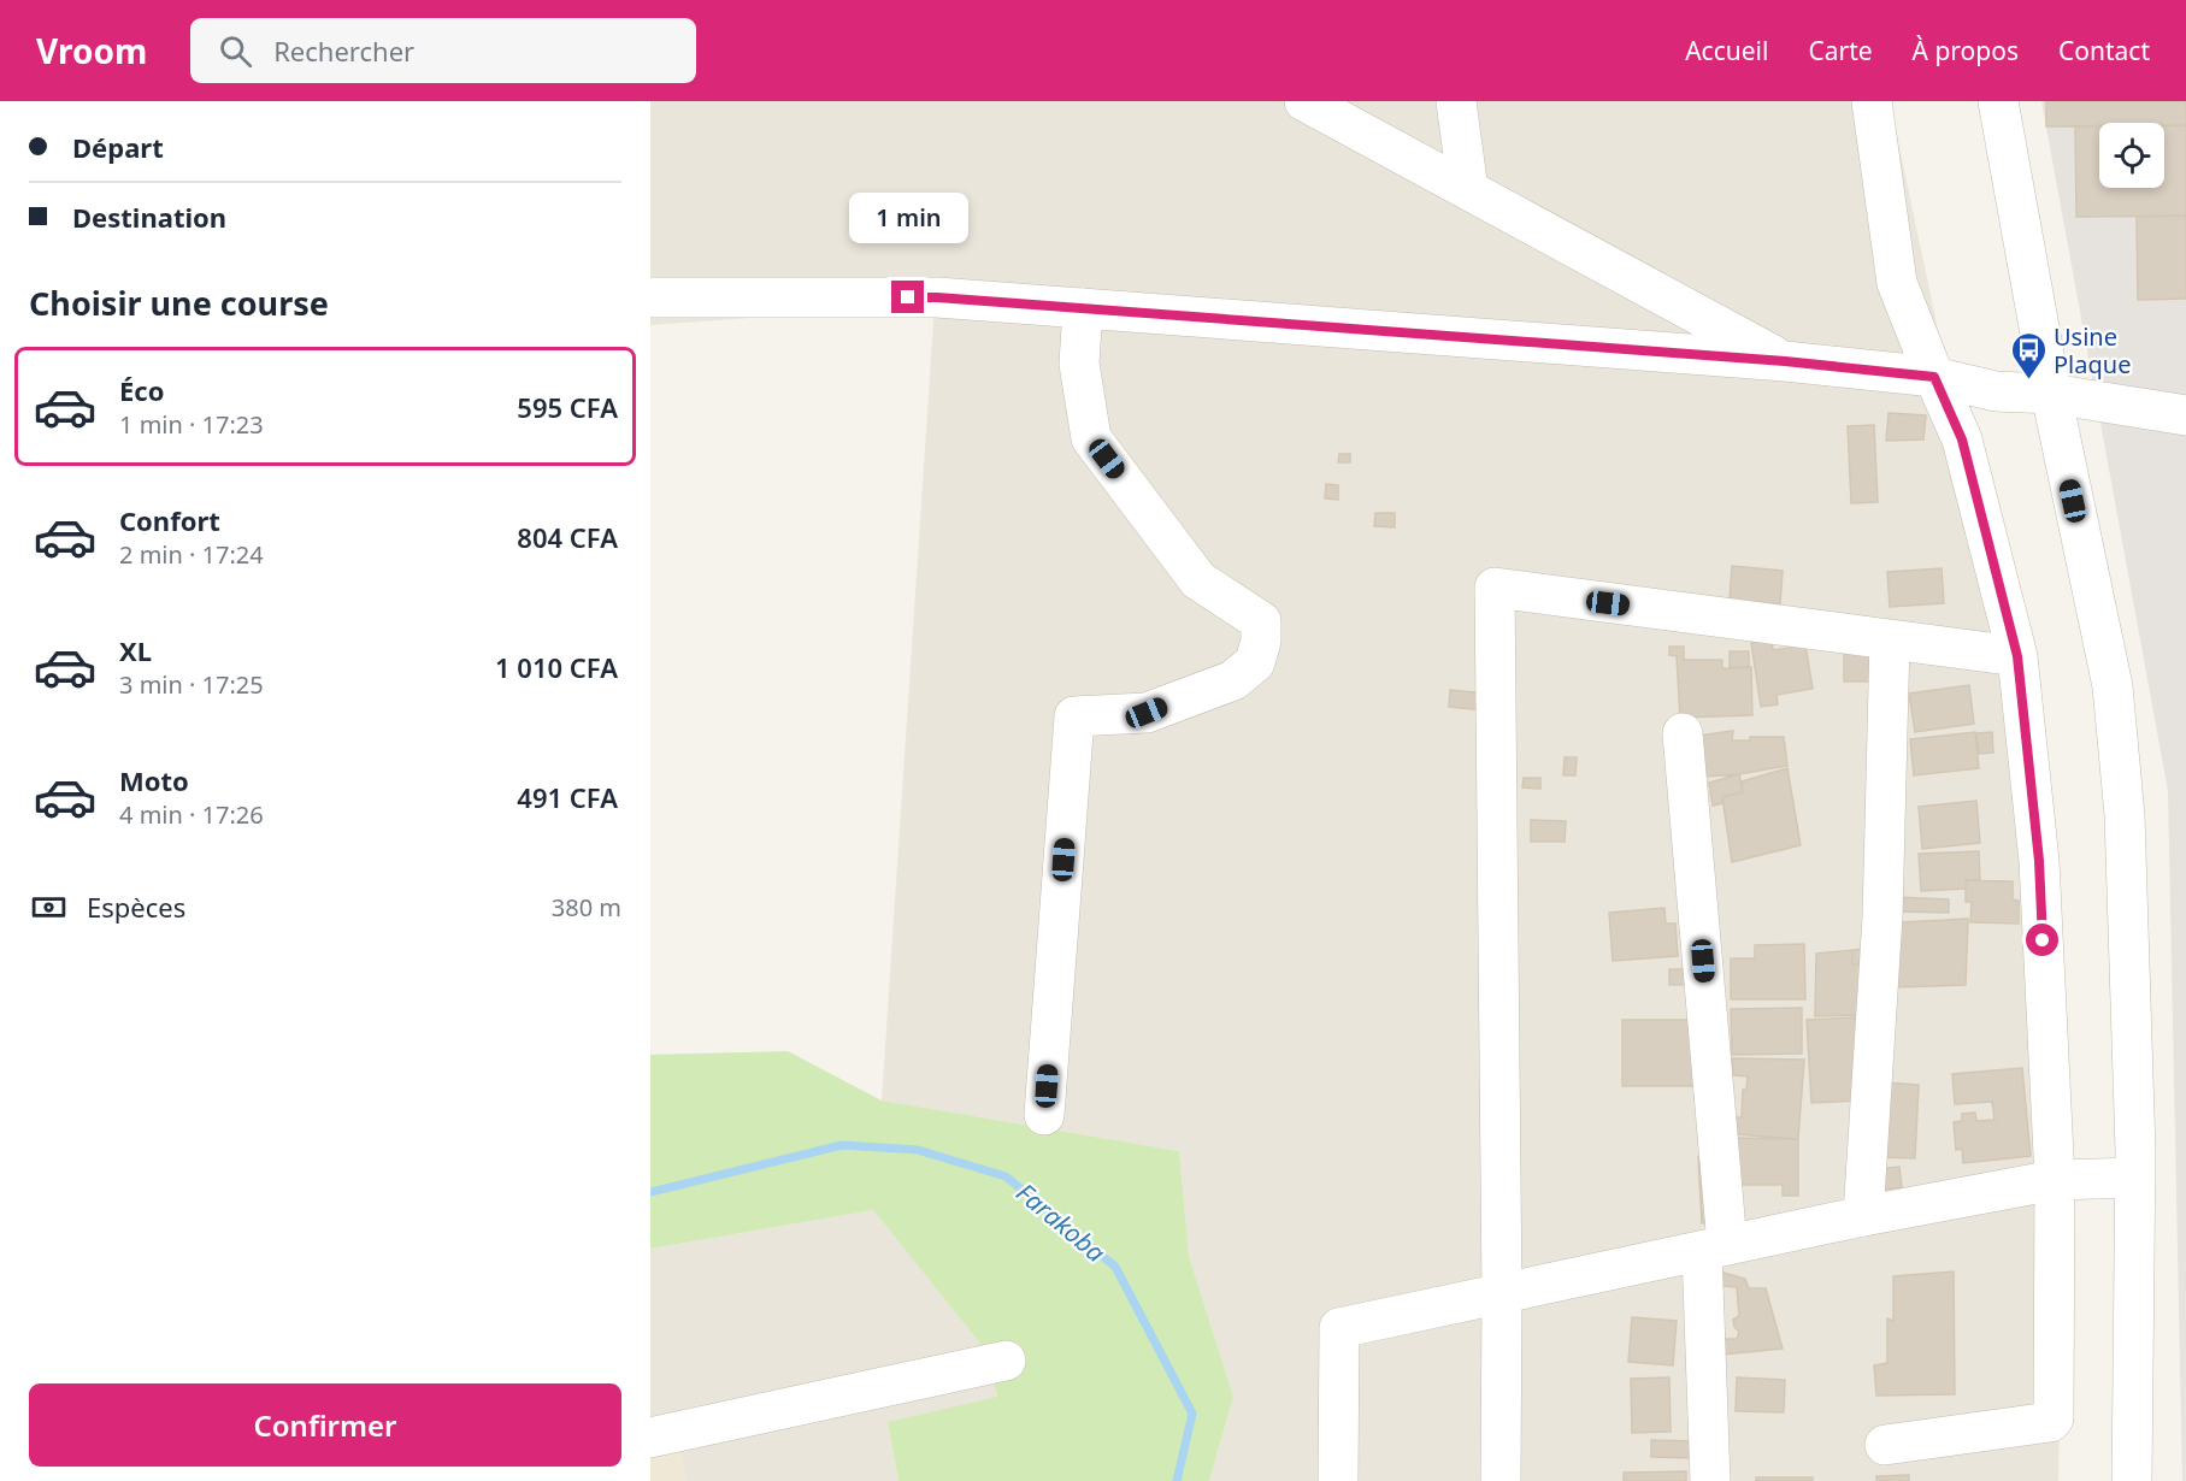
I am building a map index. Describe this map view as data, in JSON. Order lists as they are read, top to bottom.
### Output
{
  "water": ["Farakoba"],
  "places": {
    "bus stop": ["Usine Plaque"]
  },
  "page": {
    "header": "Vroom",
    "search": "Rechercher",
    "nav": [
      "Accueil",
      "Carte",
      "À propos",
      "Contact"
    ],
    "banner": ["Départ", "Destination"],
    "bubble": "1 min",
    "heading": "Choisir une course",
    "list": [
      {
        "name": "Éco",
        "note": "1 min · 17:23",
        "value": "595 CFA"
      },
      {
        "name": "Confort",
        "note": "2 min · 17:24",
        "value": "804 CFA"
      },
      {
        "name": "XL",
        "note": "3 min · 17:25",
        "value": "1 010 CFA"
      },
      {
        "name": "Moto",
        "note": "4 min · 17:26",
        "value": "491 CFA"
      }
    ],
    "pay": ["Espèces", "380 m"],
    "buttons": "Confirmer"
  }
}
